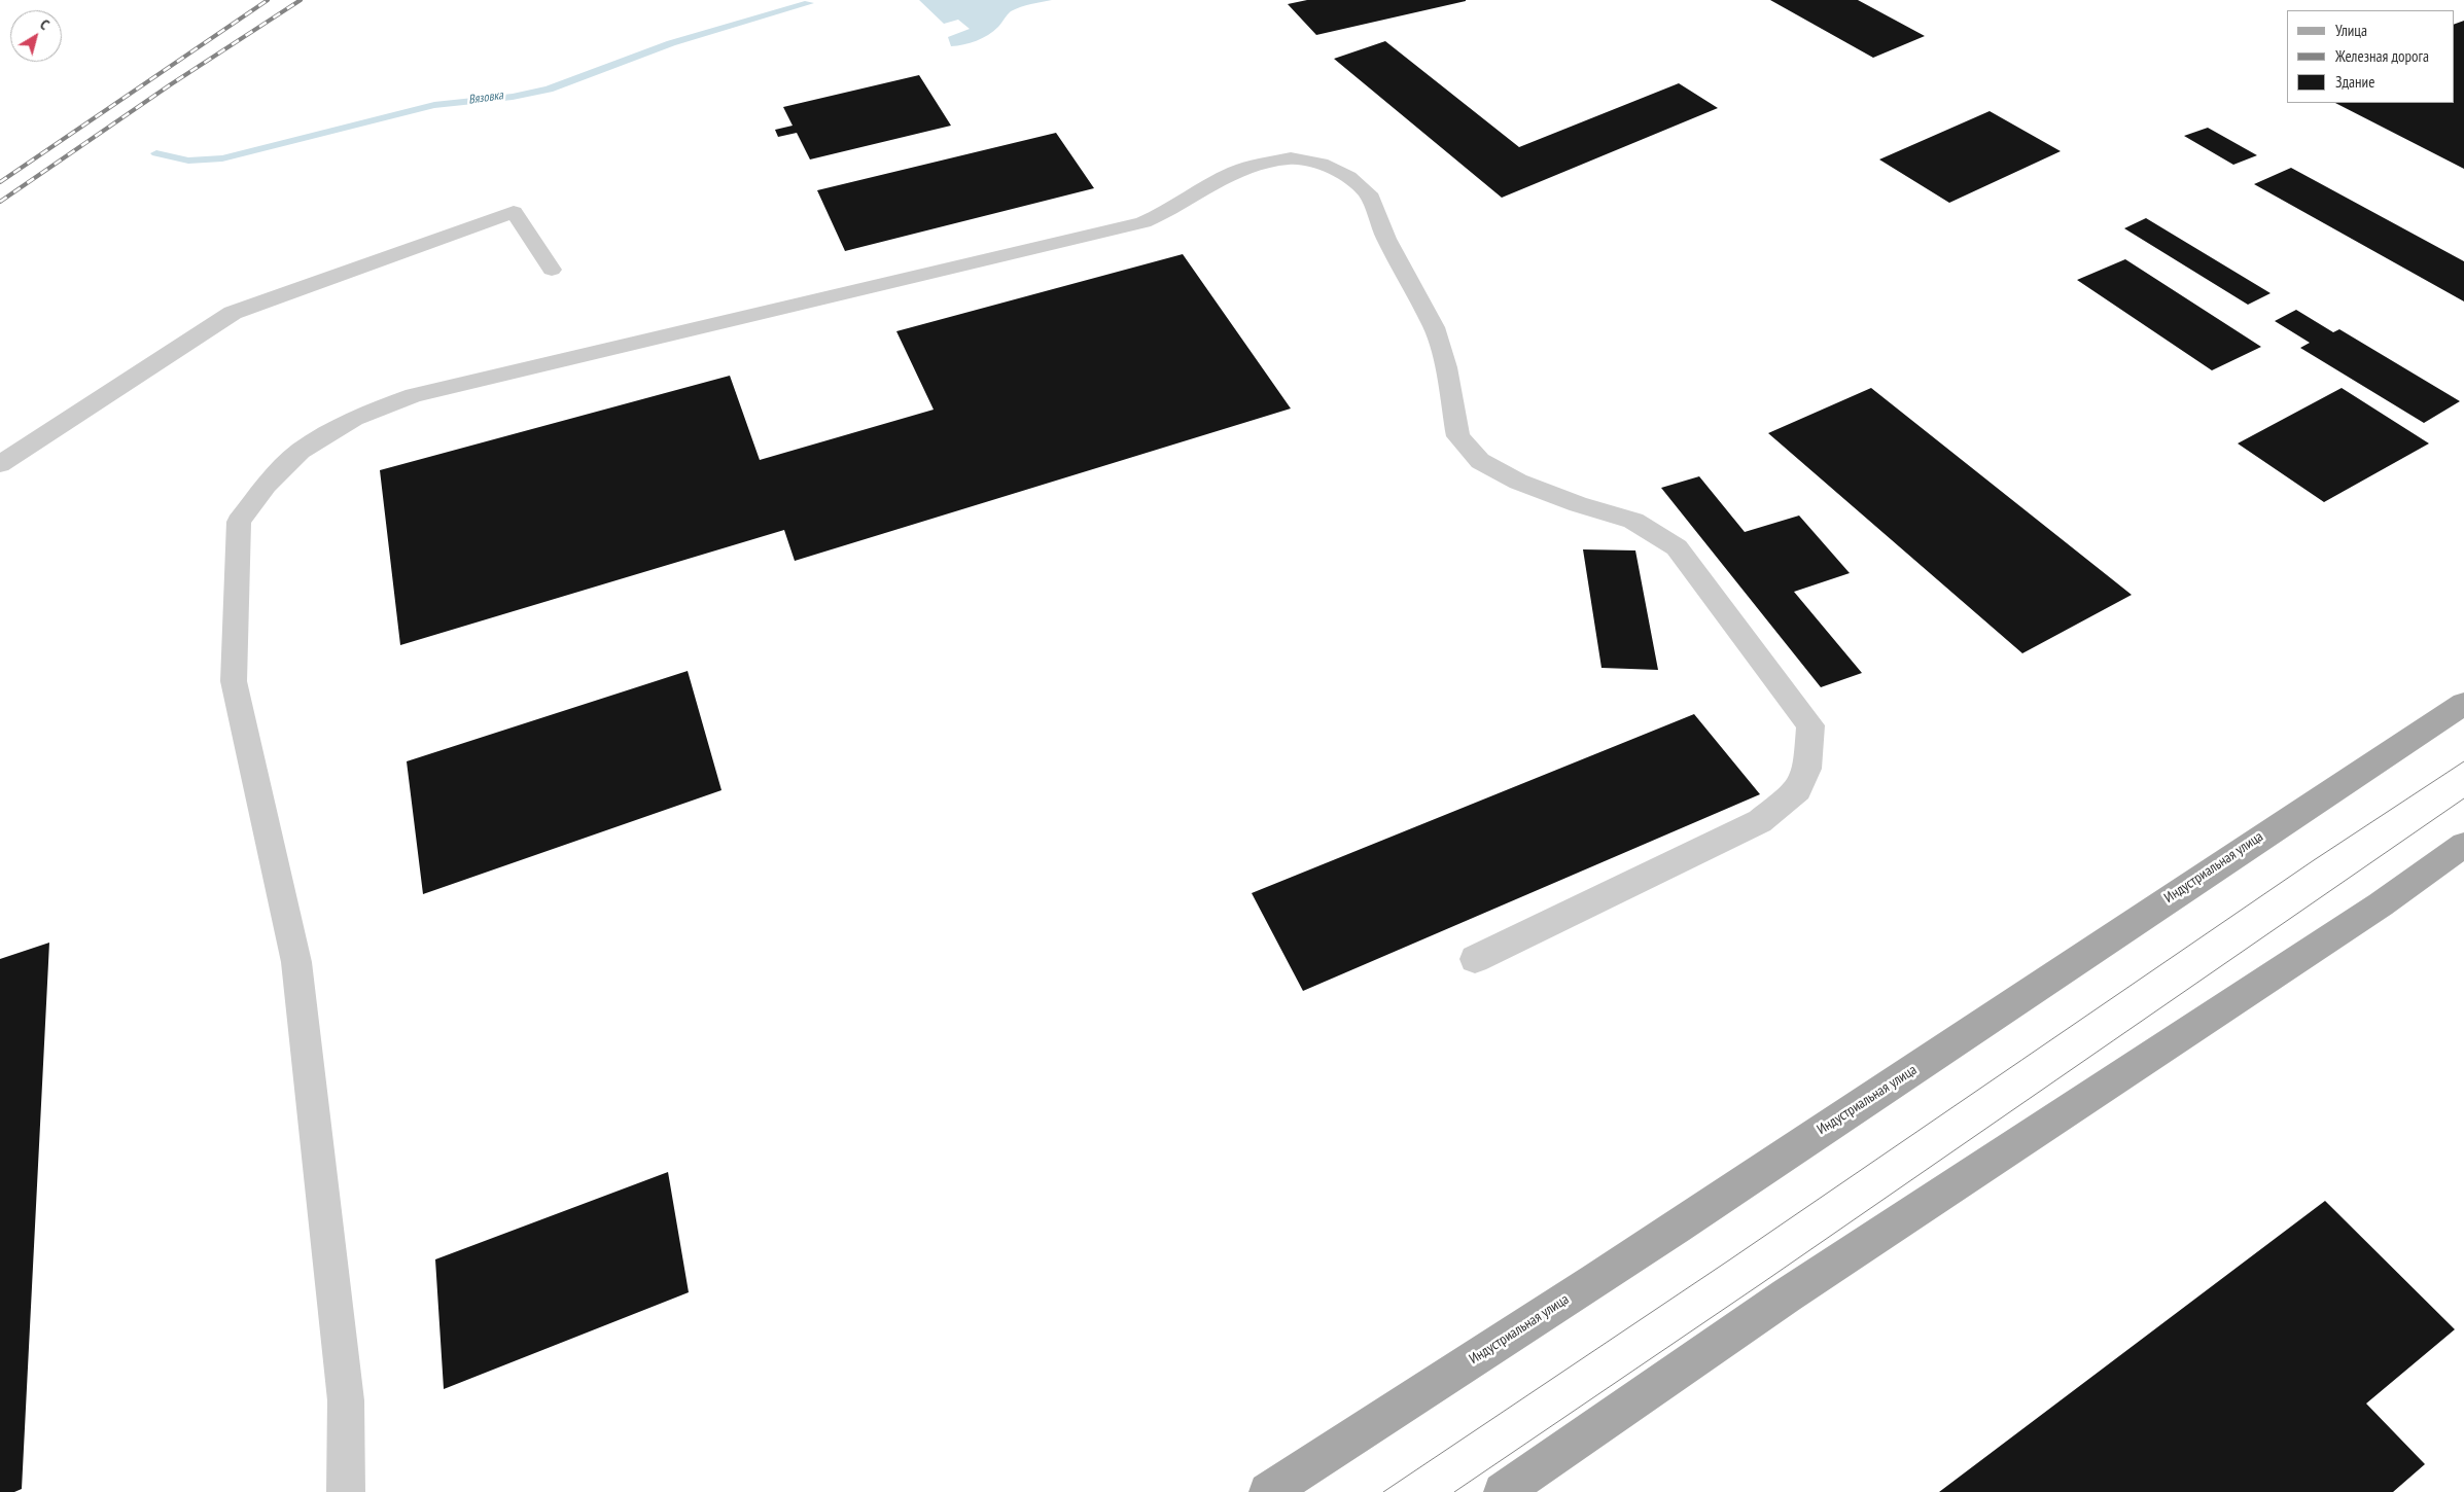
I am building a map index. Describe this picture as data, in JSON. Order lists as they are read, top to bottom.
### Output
{
  "streets": {
    "main road": ["Индустриальная улица"]
  },
  "water": ["Вязовка"],
  "legend": ["Улица", "Железная дорога", "Здание"],
  "north": "top right"
}
